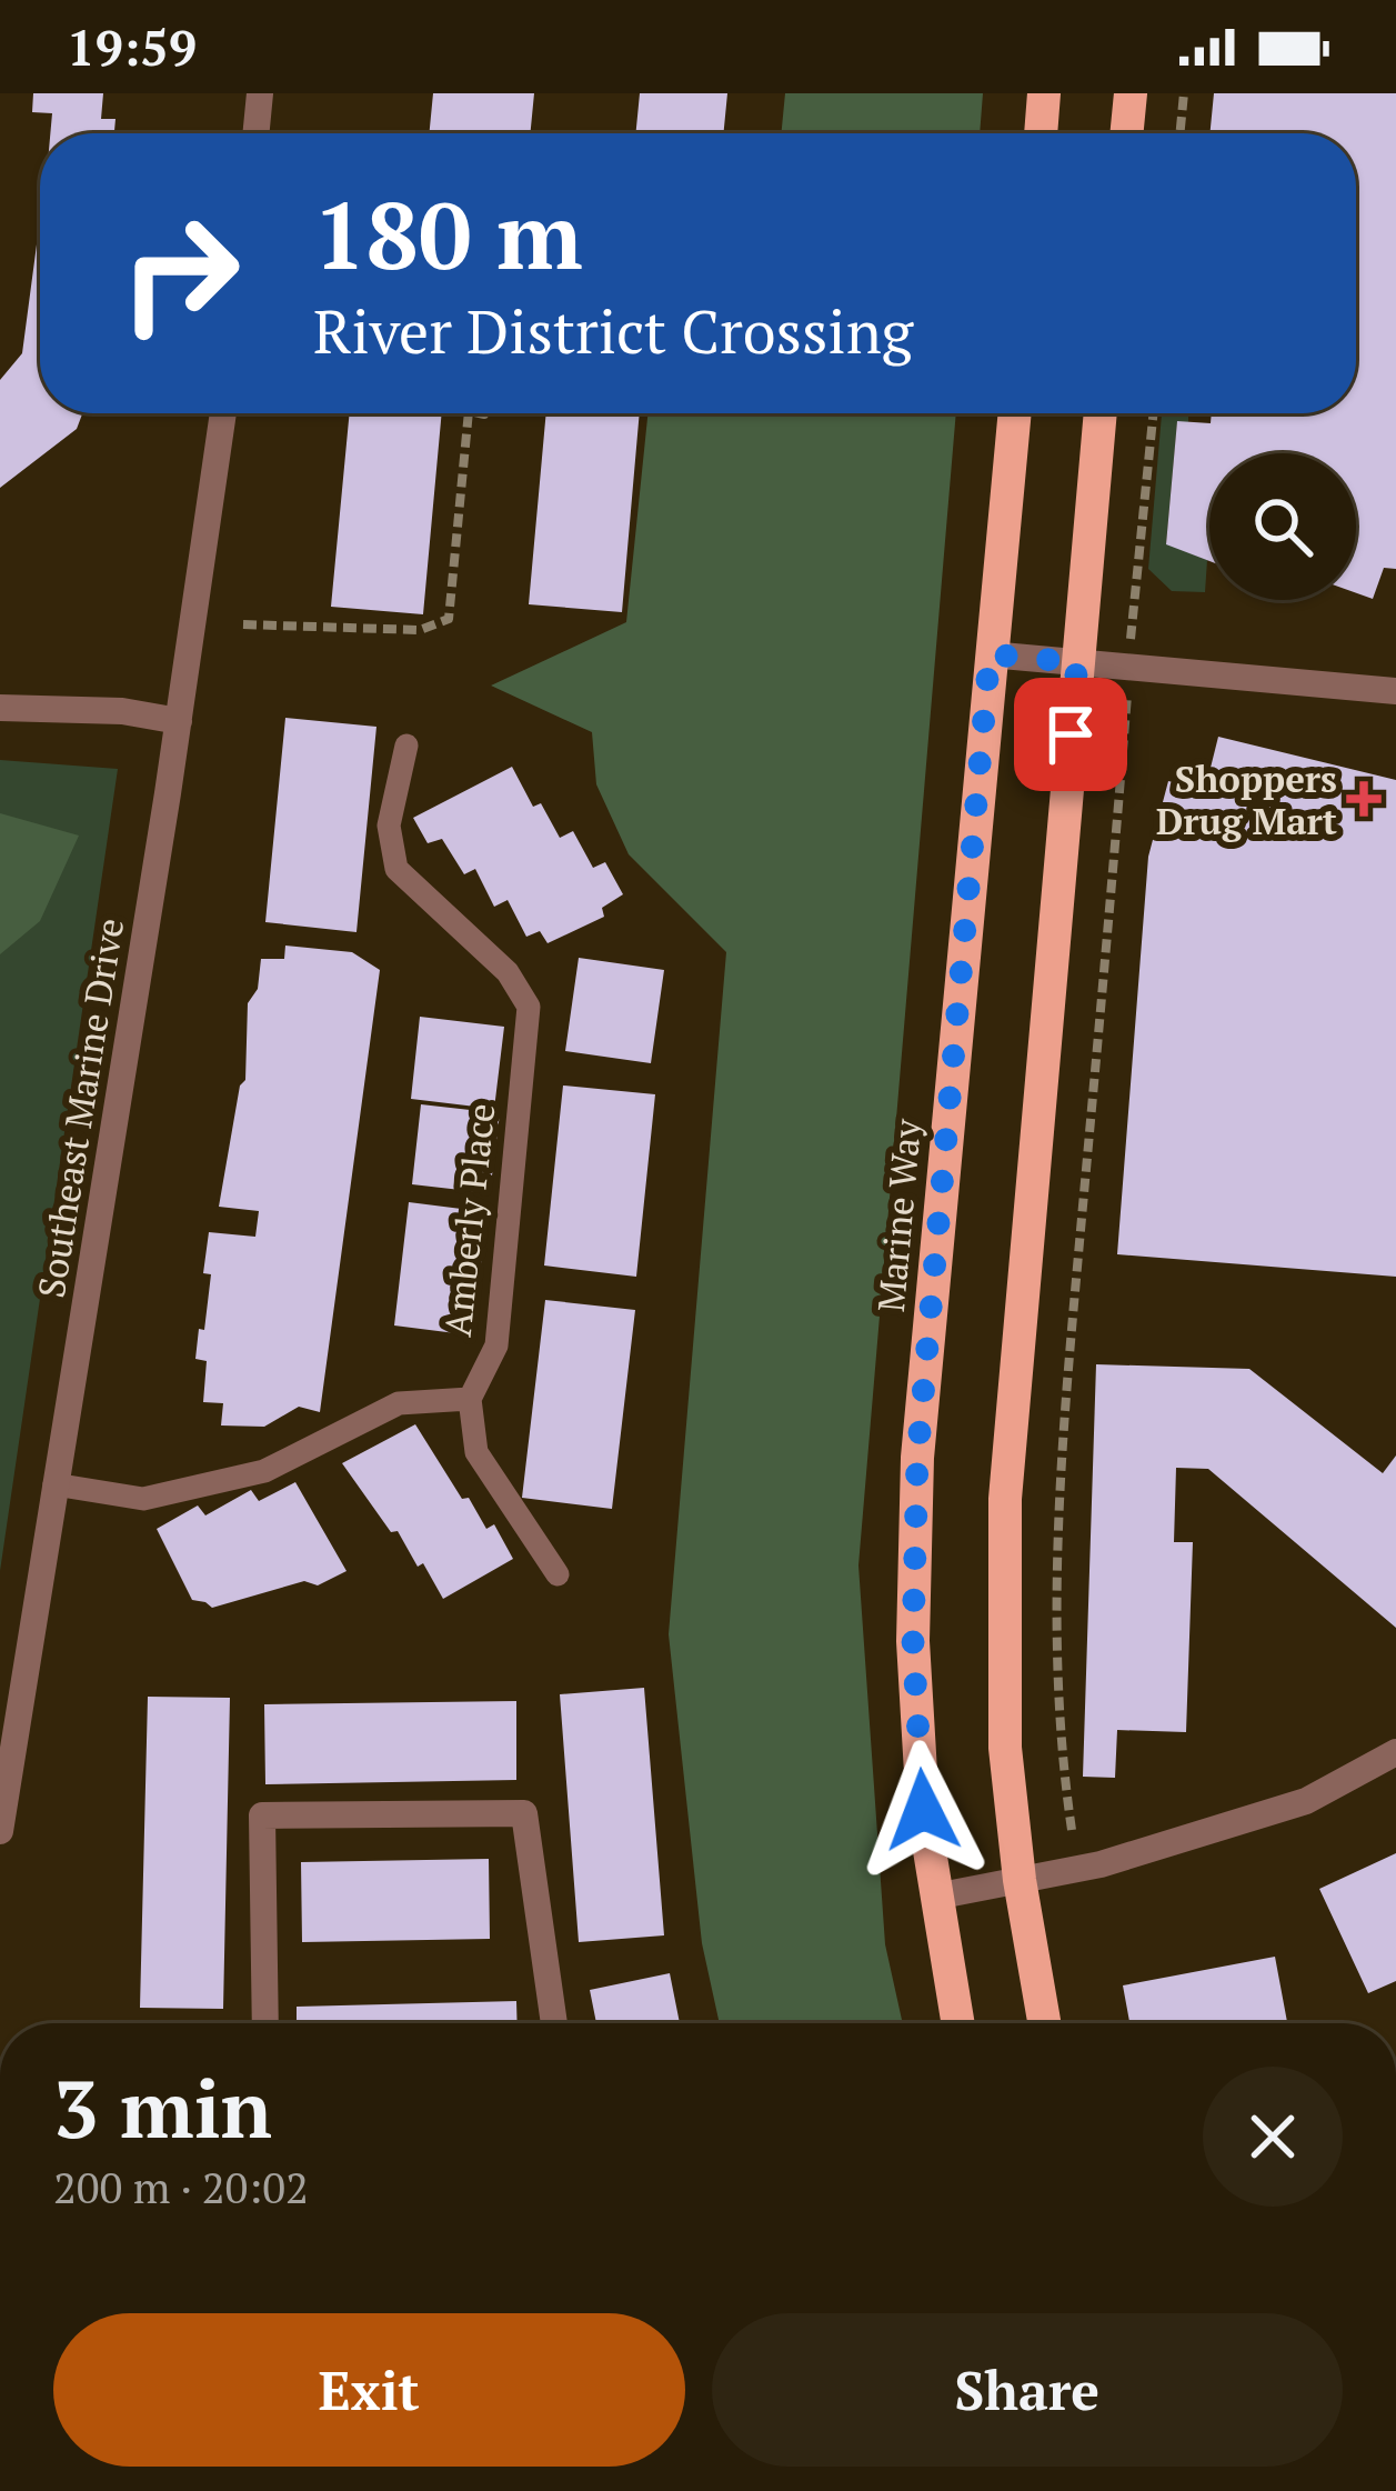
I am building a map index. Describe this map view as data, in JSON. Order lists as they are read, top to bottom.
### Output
{
  "streets": {
    "main road": ["Marine Way"],
    "street": ["Southeast Marine Drive"],
    "lane": ["Amberly Place"]
  },
  "places": {
    "health": ["Shoppers Drug Mart"]
  },
  "page": {
    "status": "19:59",
    "turn": ["180 m", "River District Crossing"],
    "heading": ["3 min", "200 m · 20:02"],
    "buttons": ["Exit", "Share"]
  }
}
